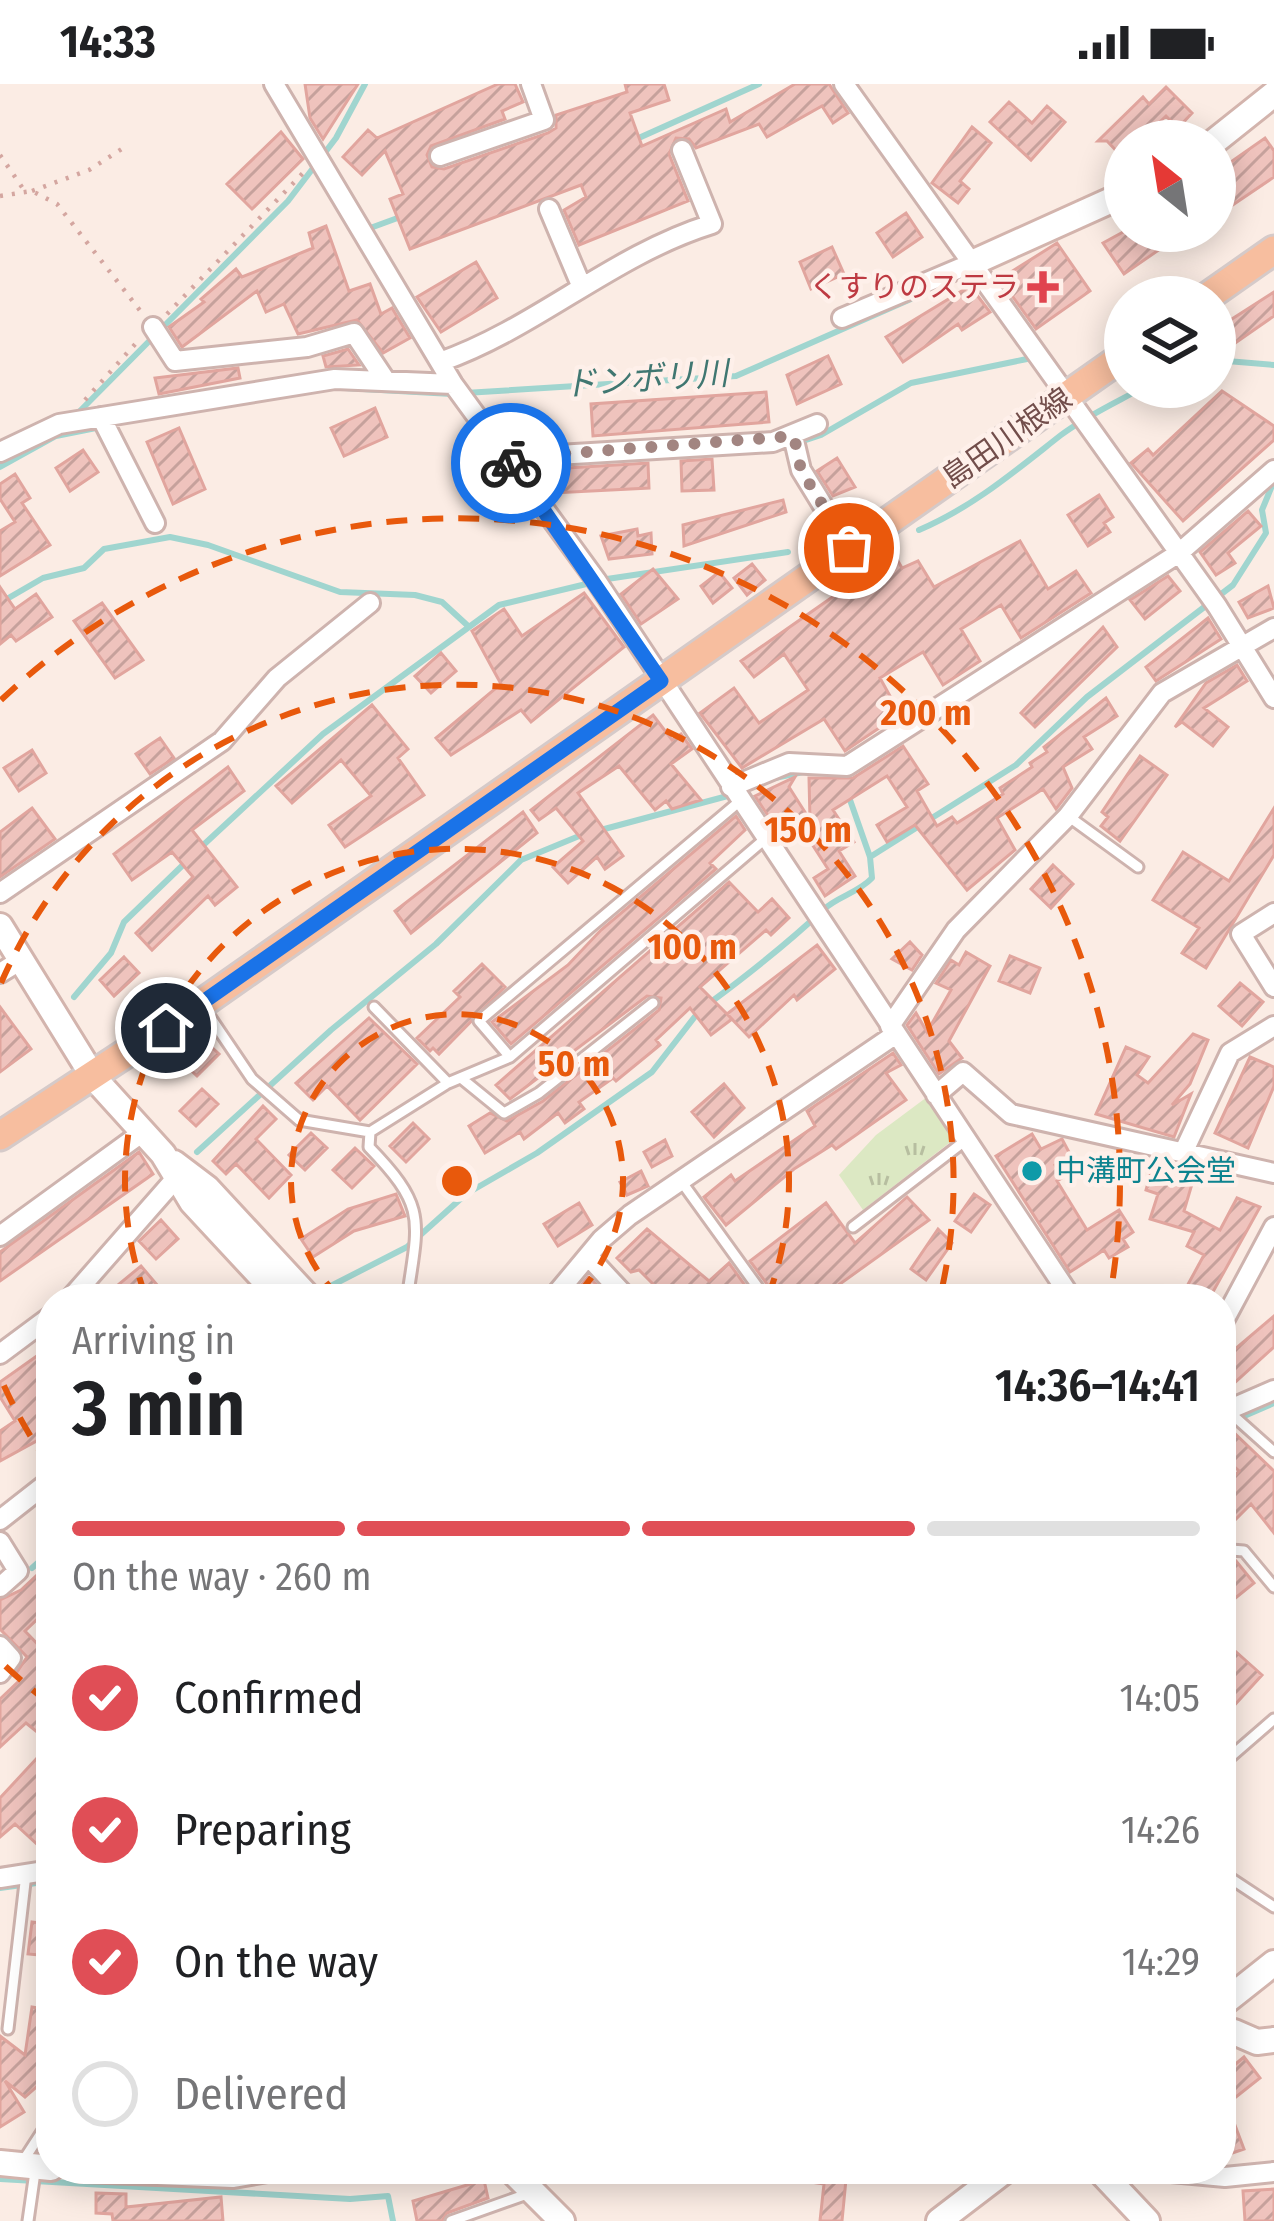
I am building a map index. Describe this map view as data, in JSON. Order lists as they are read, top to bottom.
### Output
{
  "streets": {
    "main road": ["島田川根線"]
  },
  "water": ["ドンボリ川"],
  "places": {
    "health": ["くすりのステラ"],
    "other": ["中溝町公会堂"]
  },
  "north": "top left",
  "page": {
    "status": "14:33",
    "heading": ["3 min", "Arriving in", "14:36–14:41"],
    "bar": "On the way · 260 m",
    "list": [
      ["Confirmed", "14:05"],
      ["Preparing", "14:26"],
      ["On the way", "14:29"],
      "Delivered"
    ]
  },
  "rings": [
    "200 m",
    "150 m",
    "100 m",
    "50 m"
  ]
}
